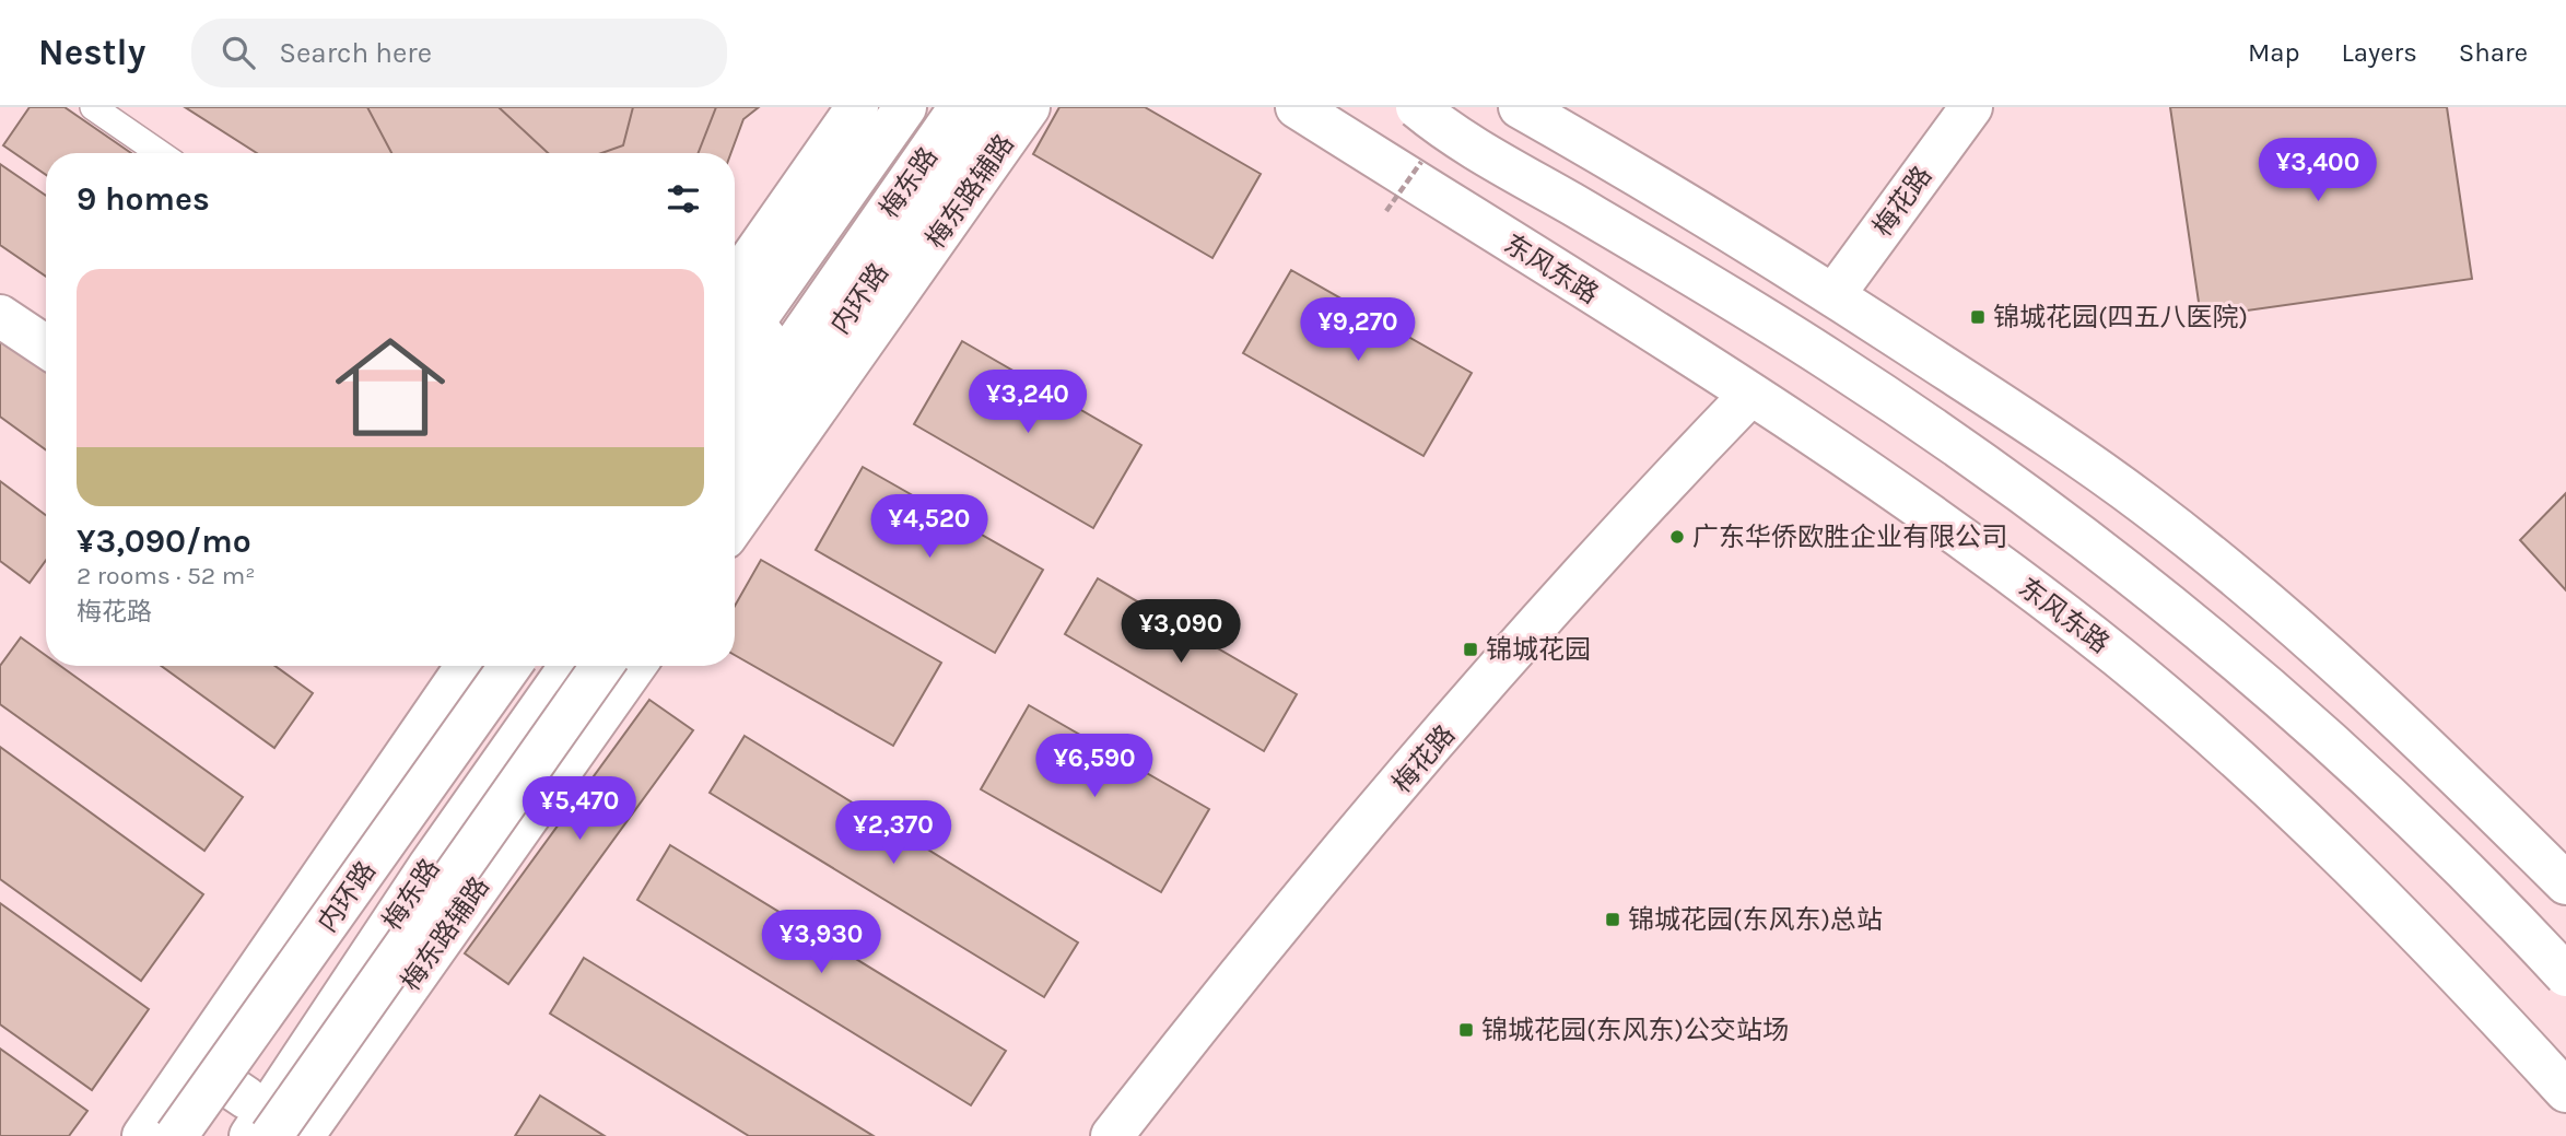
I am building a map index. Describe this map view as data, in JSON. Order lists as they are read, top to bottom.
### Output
{
  "streets": {
    "main road": [
      "梅东路",
      "梅东路辅路",
      "梅花路",
      "东风东路",
      "内环路"
    ]
  },
  "crossings": [
    ["梅花路", "东风东路"]
  ],
  "places": {
    "transit": [
      "锦城花园(四五八医院)",
      "锦城花园",
      "锦城花园(东风东)总站",
      "锦城花园(东风东)公交站场"
    ],
    "other": ["广东华侨欧胜企业有限公司"]
  },
  "page": {
    "header": "Nestly",
    "search": "Search here",
    "nav": ["Map", "Layers", "Share"],
    "price": [
      "¥3,400",
      "¥9,270",
      "¥3,240",
      "¥4,520",
      "¥3,090",
      "¥6,590",
      "¥5,470",
      "¥2,370",
      "¥3,930"
    ],
    "heading": "9 homes",
    "list": [
      {
        "name": "¥3,090/mo",
        "note": "2 rooms · 52 m² · 梅花路"
      }
    ]
  }
}
